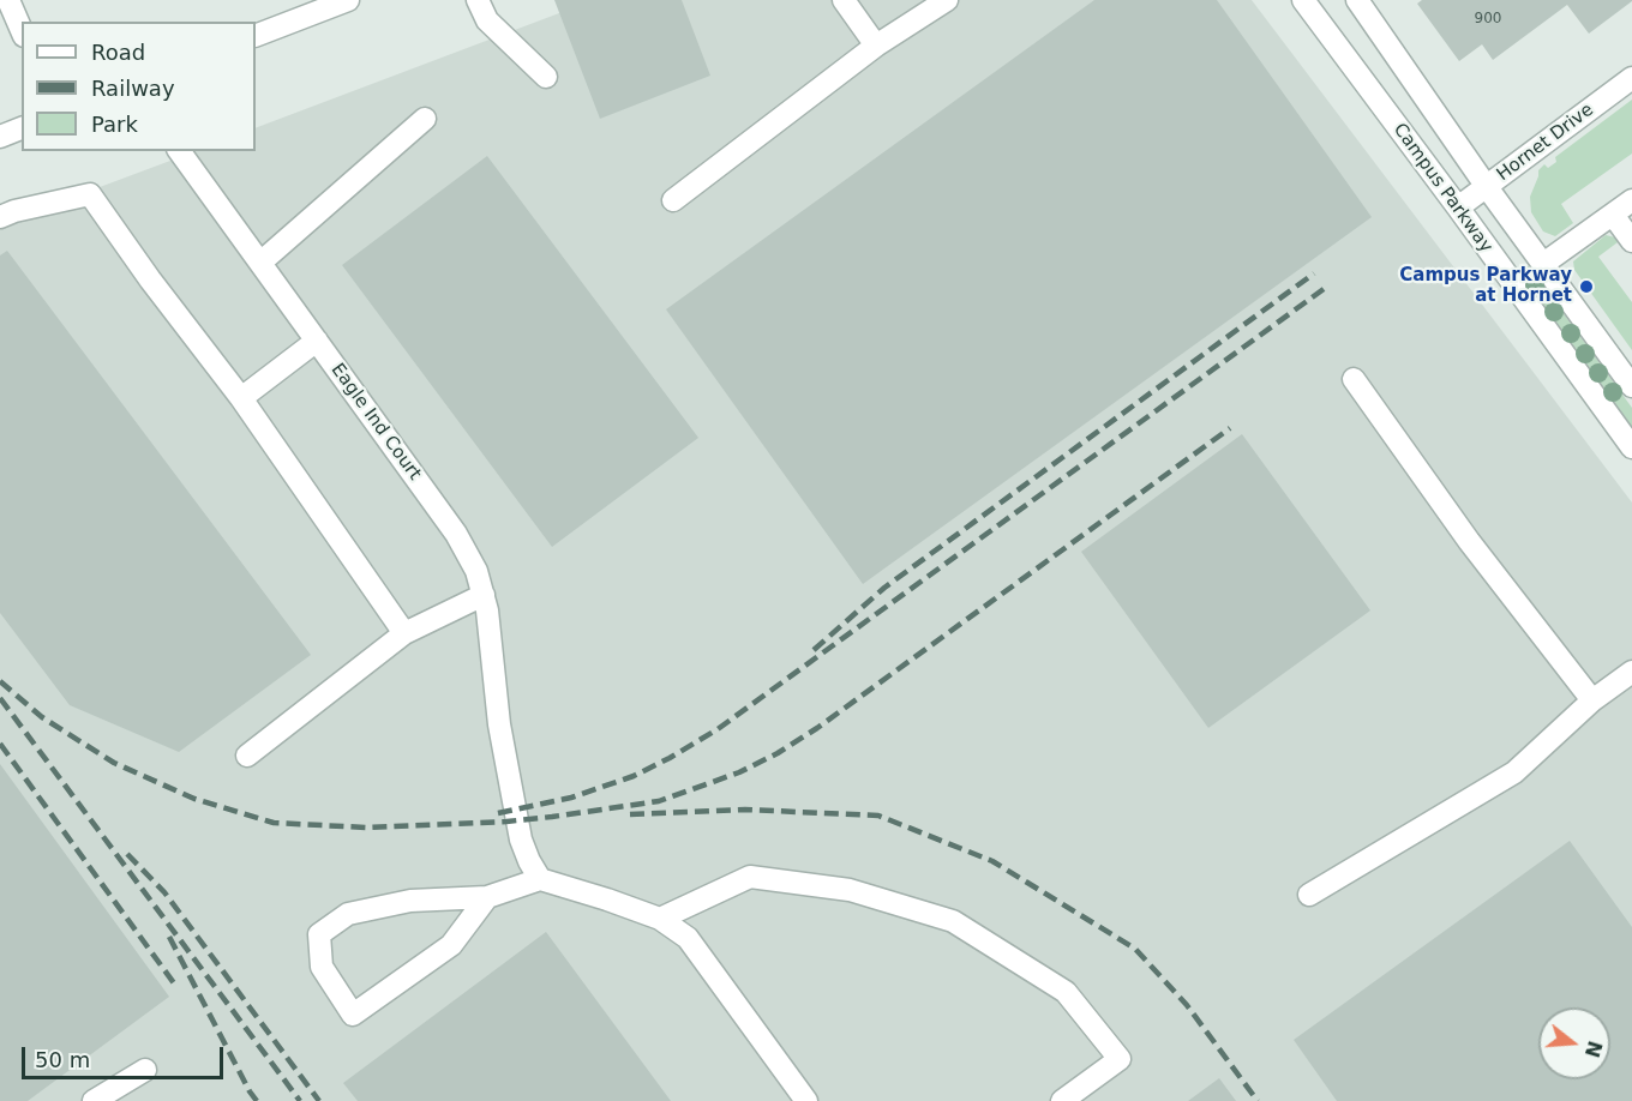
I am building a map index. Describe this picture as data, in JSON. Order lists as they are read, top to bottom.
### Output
{
  "streets": {
    "street": ["Hornet Drive", "Campus Parkway", "Eagle Ind Court"]
  },
  "crossings": [
    ["Hornet Drive", "Campus Parkway"]
  ],
  "places": ["Campus Parkway at Hornet"],
  "house_numbers": ["900"],
  "legend": ["Road", "Railway", "Park"],
  "scale_bar": "50 m",
  "north": "right"
}
